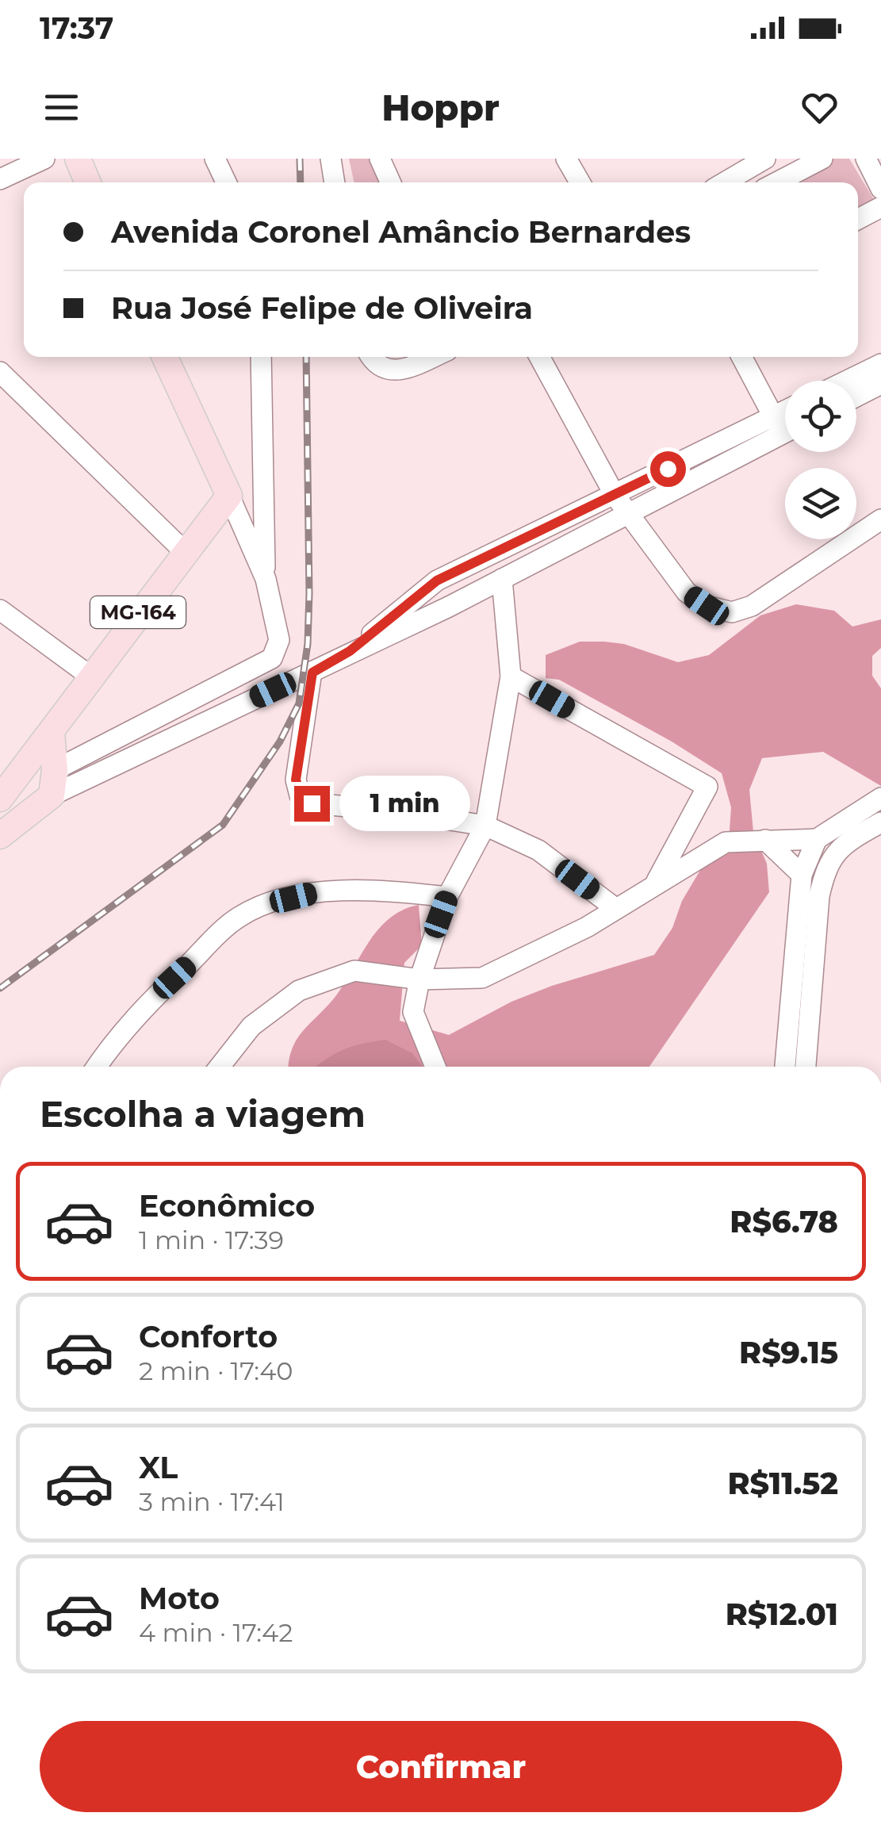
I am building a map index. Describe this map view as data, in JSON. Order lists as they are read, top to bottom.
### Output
{
  "streets": {
    "main road": ["MG-164"]
  },
  "page": {
    "status": "17:37",
    "header": "Hoppr",
    "banner": ["Avenida Coronel Amâncio Bernardes", "Rua José Felipe de Oliveira"],
    "bubble": "1 min",
    "heading": "Escolha a viagem",
    "list": [
      {
        "name": "Econômico",
        "note": "1 min · 17:39",
        "value": "R$6.78"
      },
      {
        "name": "Conforto",
        "note": "2 min · 17:40",
        "value": "R$9.15"
      },
      {
        "name": "XL",
        "note": "3 min · 17:41",
        "value": "R$11.52"
      },
      {
        "name": "Moto",
        "note": "4 min · 17:42",
        "value": "R$12.01"
      }
    ],
    "buttons": "Confirmar"
  }
}
